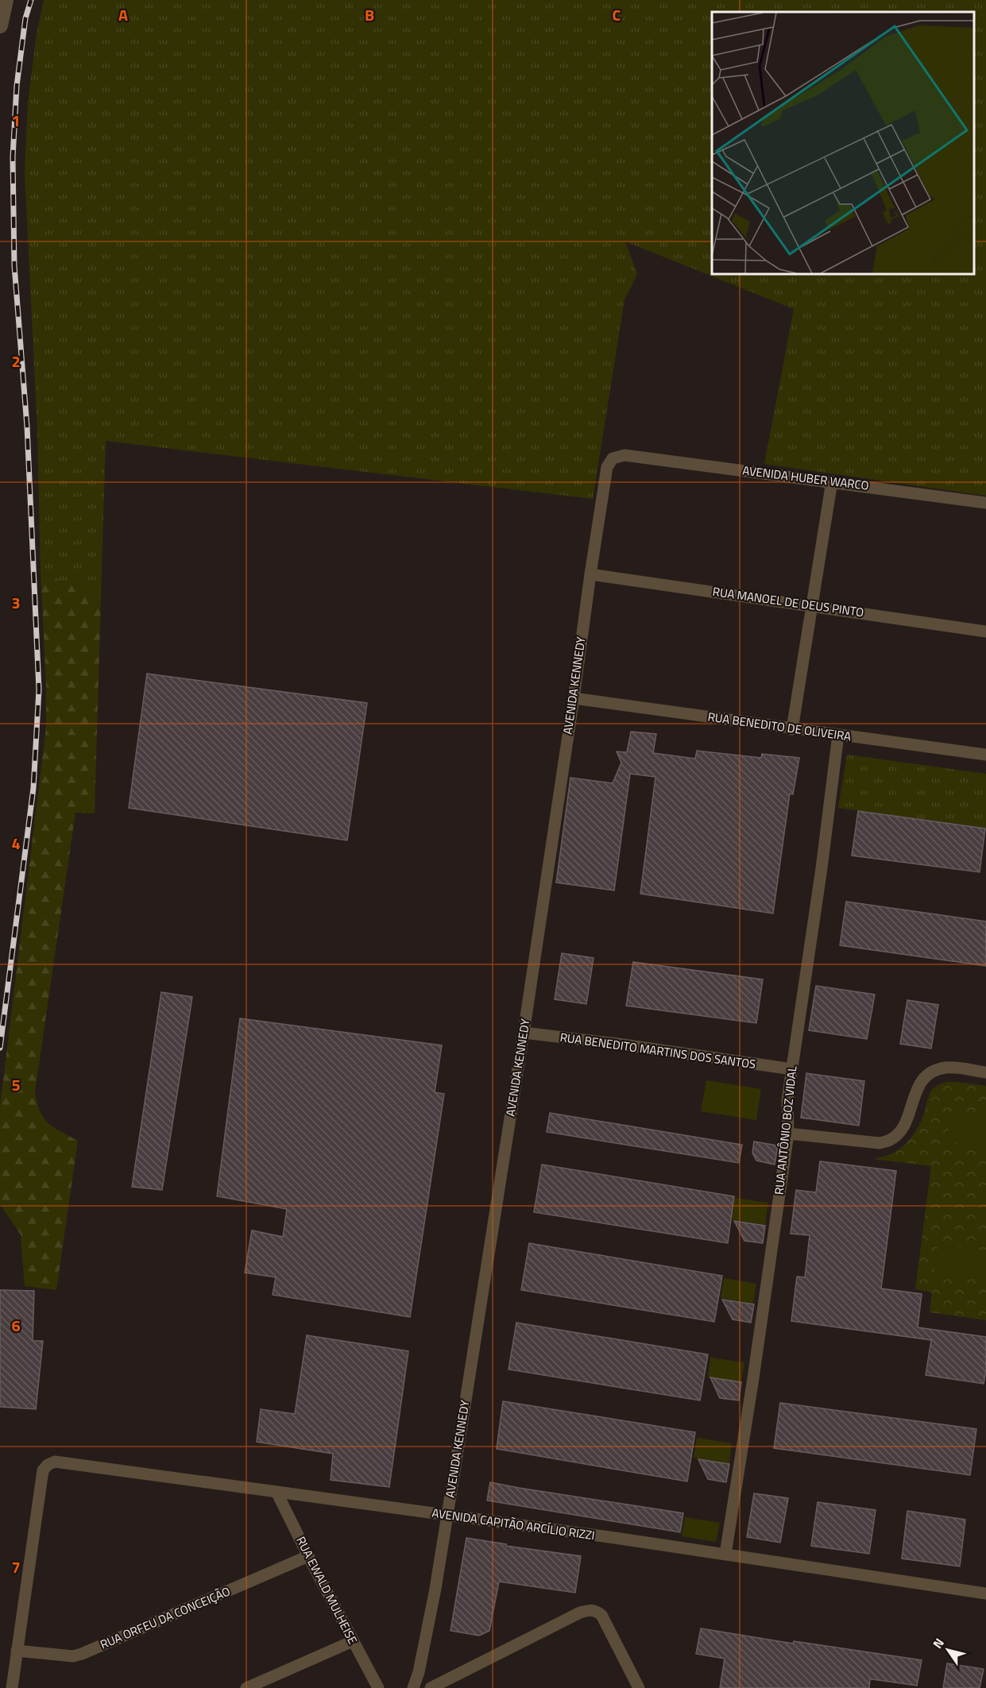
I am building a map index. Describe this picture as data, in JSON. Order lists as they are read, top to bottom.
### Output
{
  "streets": {
    "street": [
      "AVENIDA HUBER WARCO",
      "RUA MANOEL DE DEUS PINTO",
      "AVENIDA KENNEDY",
      "RUA BENEDITO DE OLIVEIRA",
      "RUA BENEDITO MARTINS DOS SANTOS",
      "RUA ANTÔNIO BOZ VIDAL",
      "AVENIDA CAPITÃO ARCÍLIO RIZZI",
      "RUA EWALD MULHEISE",
      "RUA ORFEU DA CONCEIÇÃO"
    ]
  },
  "crossings": [
    ["AVENIDA HUBER WARCO", "AVENIDA KENNEDY"],
    ["RUA MANOEL DE DEUS PINTO", "AVENIDA KENNEDY"],
    ["AVENIDA KENNEDY", "RUA BENEDITO DE OLIVEIRA"],
    ["AVENIDA KENNEDY", "RUA BENEDITO MARTINS DOS SANTOS"],
    ["AVENIDA KENNEDY", "AVENIDA CAPITÃO ARCÍLIO RIZZI"],
    ["RUA BENEDITO DE OLIVEIRA", "RUA ANTÔNIO BOZ VIDAL"],
    ["RUA BENEDITO MARTINS DOS SANTOS", "RUA ANTÔNIO BOZ VIDAL"],
    ["RUA ANTÔNIO BOZ VIDAL", "AVENIDA CAPITÃO ARCÍLIO RIZZI"],
    ["AVENIDA CAPITÃO ARCÍLIO RIZZI", "RUA EWALD MULHEISE"],
    ["AVENIDA CAPITÃO ARCÍLIO RIZZI", "RUA ORFEU DA CONCEIÇÃO"],
    ["RUA EWALD MULHEISE", "RUA ORFEU DA CONCEIÇÃO"]
  ],
  "north": "top left",
  "grid": {
    "columns": ["A", "B", "C"],
    "rows": [
      "1",
      "2",
      "3",
      "4",
      "5",
      "6",
      "7"
    ]
  }
}
